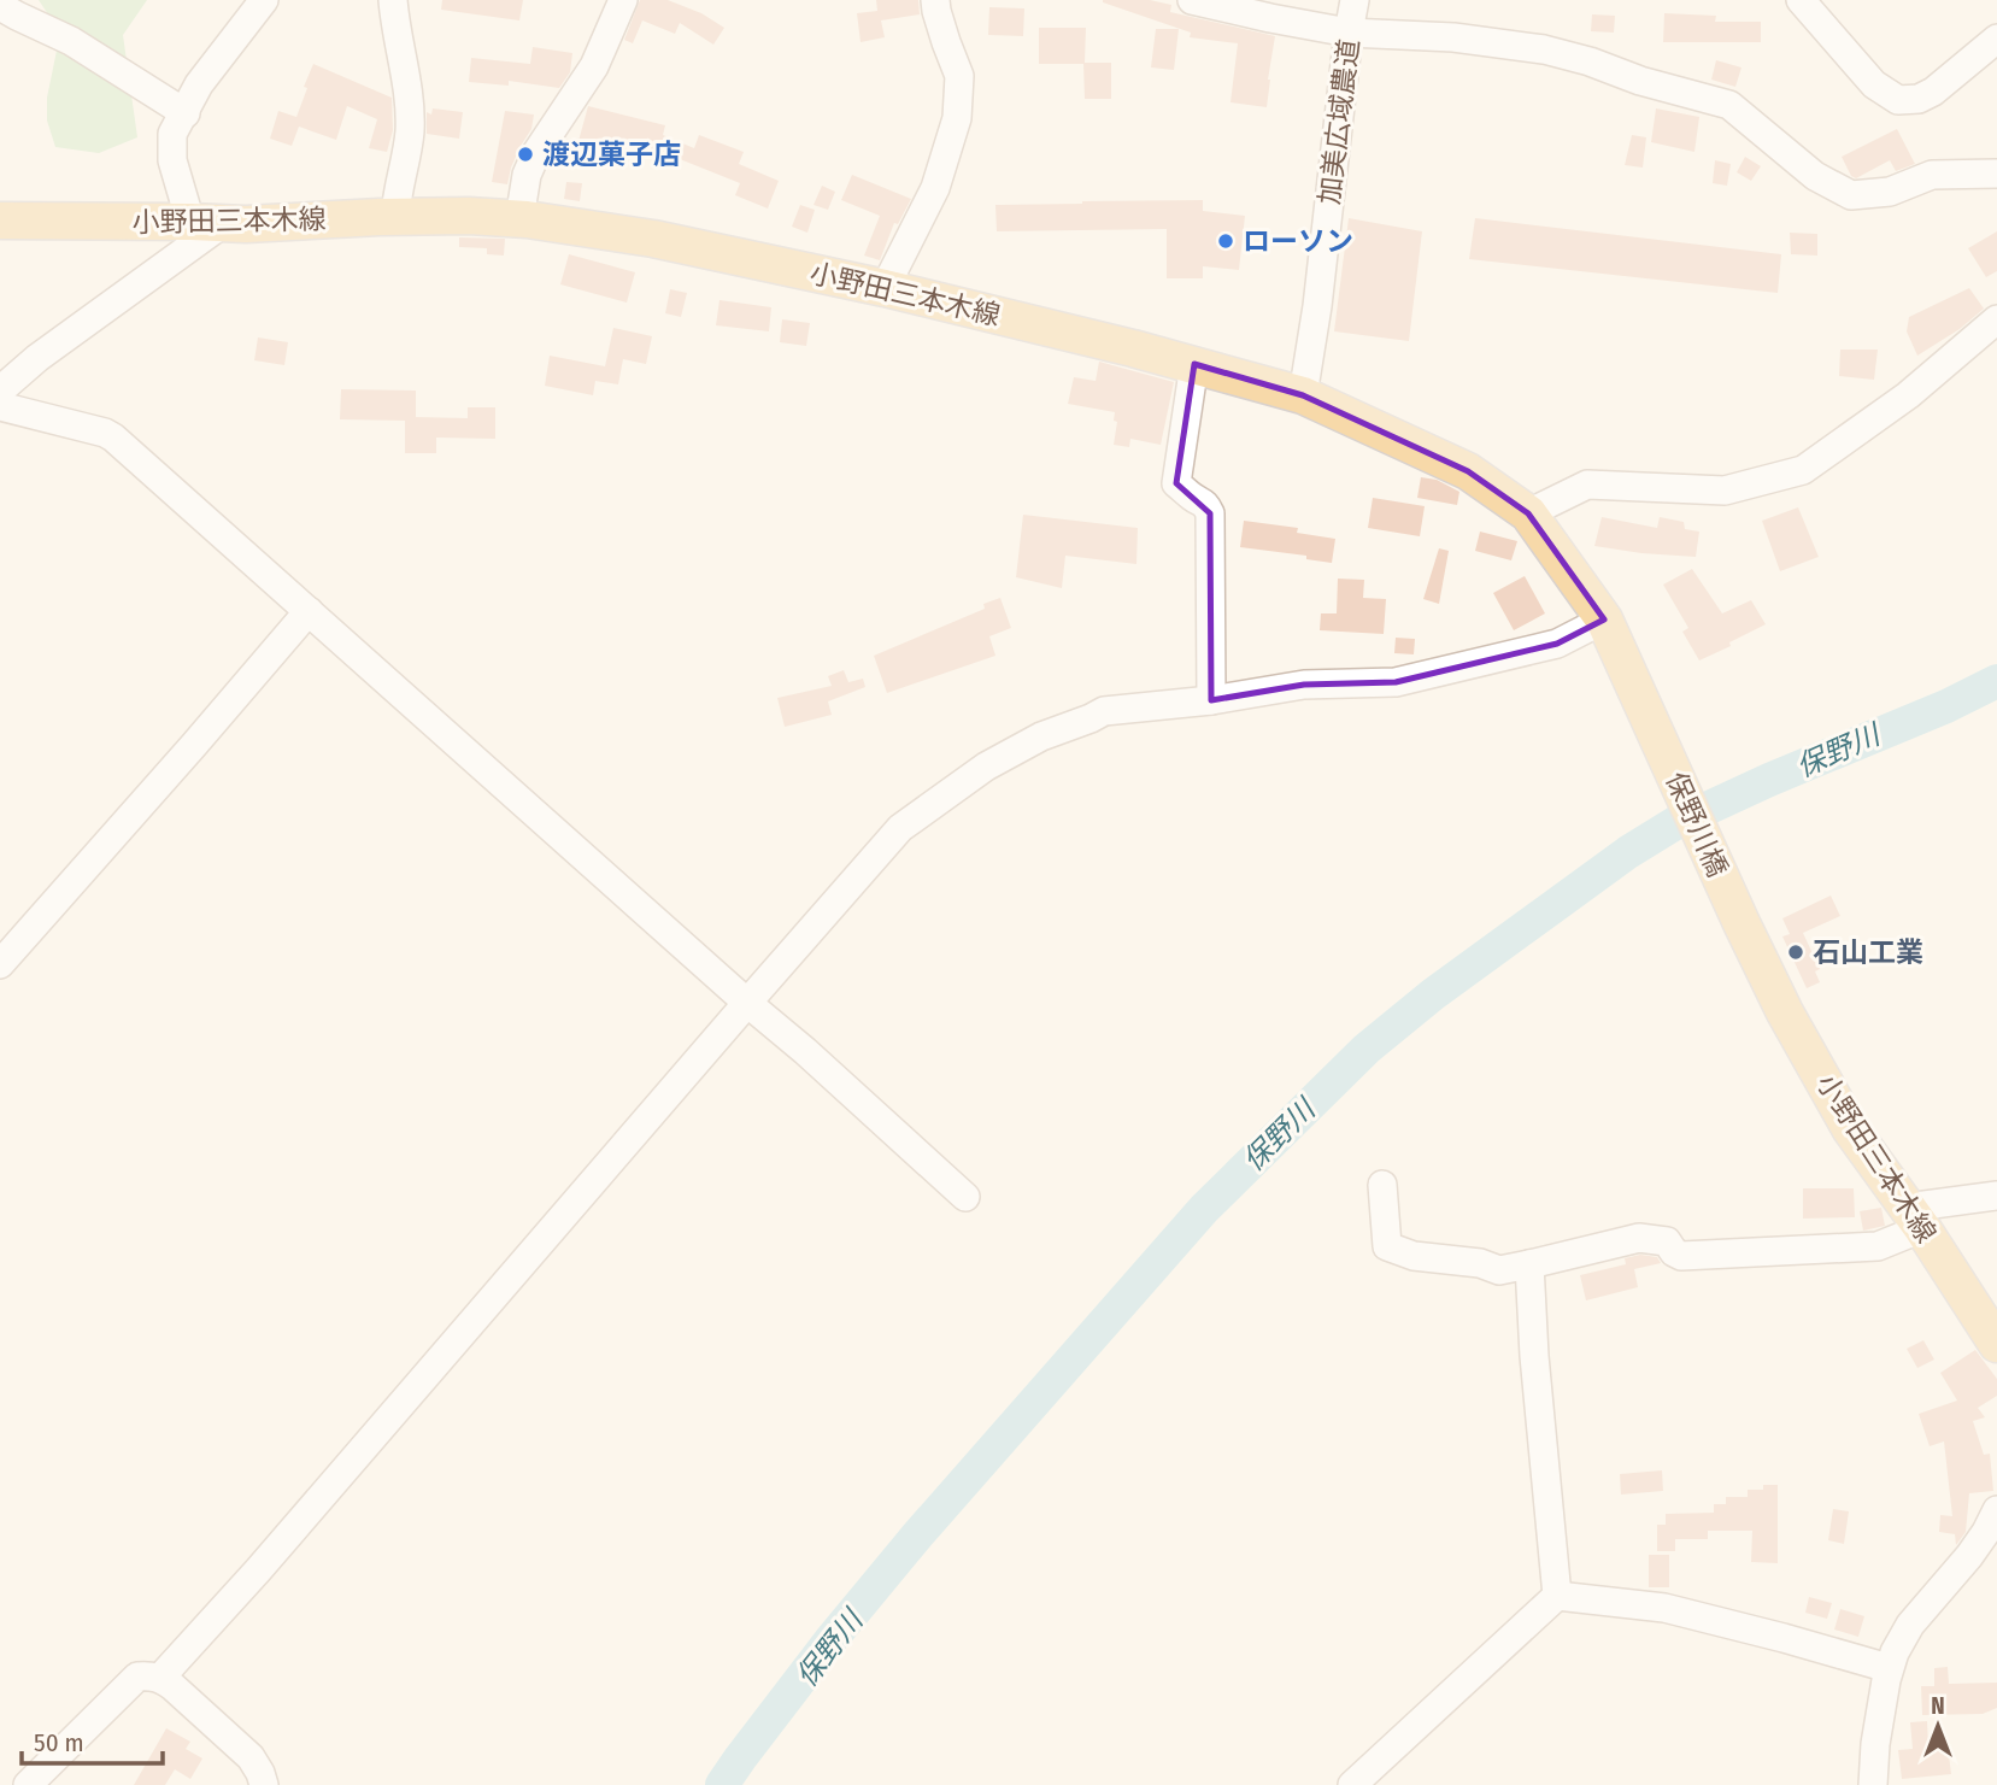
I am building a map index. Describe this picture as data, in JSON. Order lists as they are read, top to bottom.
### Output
{
  "streets": {
    "main road": ["小野田三本木線", "保野川橋"],
    "street": ["加美広域農道"]
  },
  "crossings": [
    ["加美広域農道", "小野田三本木線"],
    ["小野田三本木線", "保野川橋"]
  ],
  "water": ["保野川"],
  "places": ["渡辺菓子店", "ローソン", "石山工業"],
  "scale_bar": "50 m",
  "north": "top"
}
